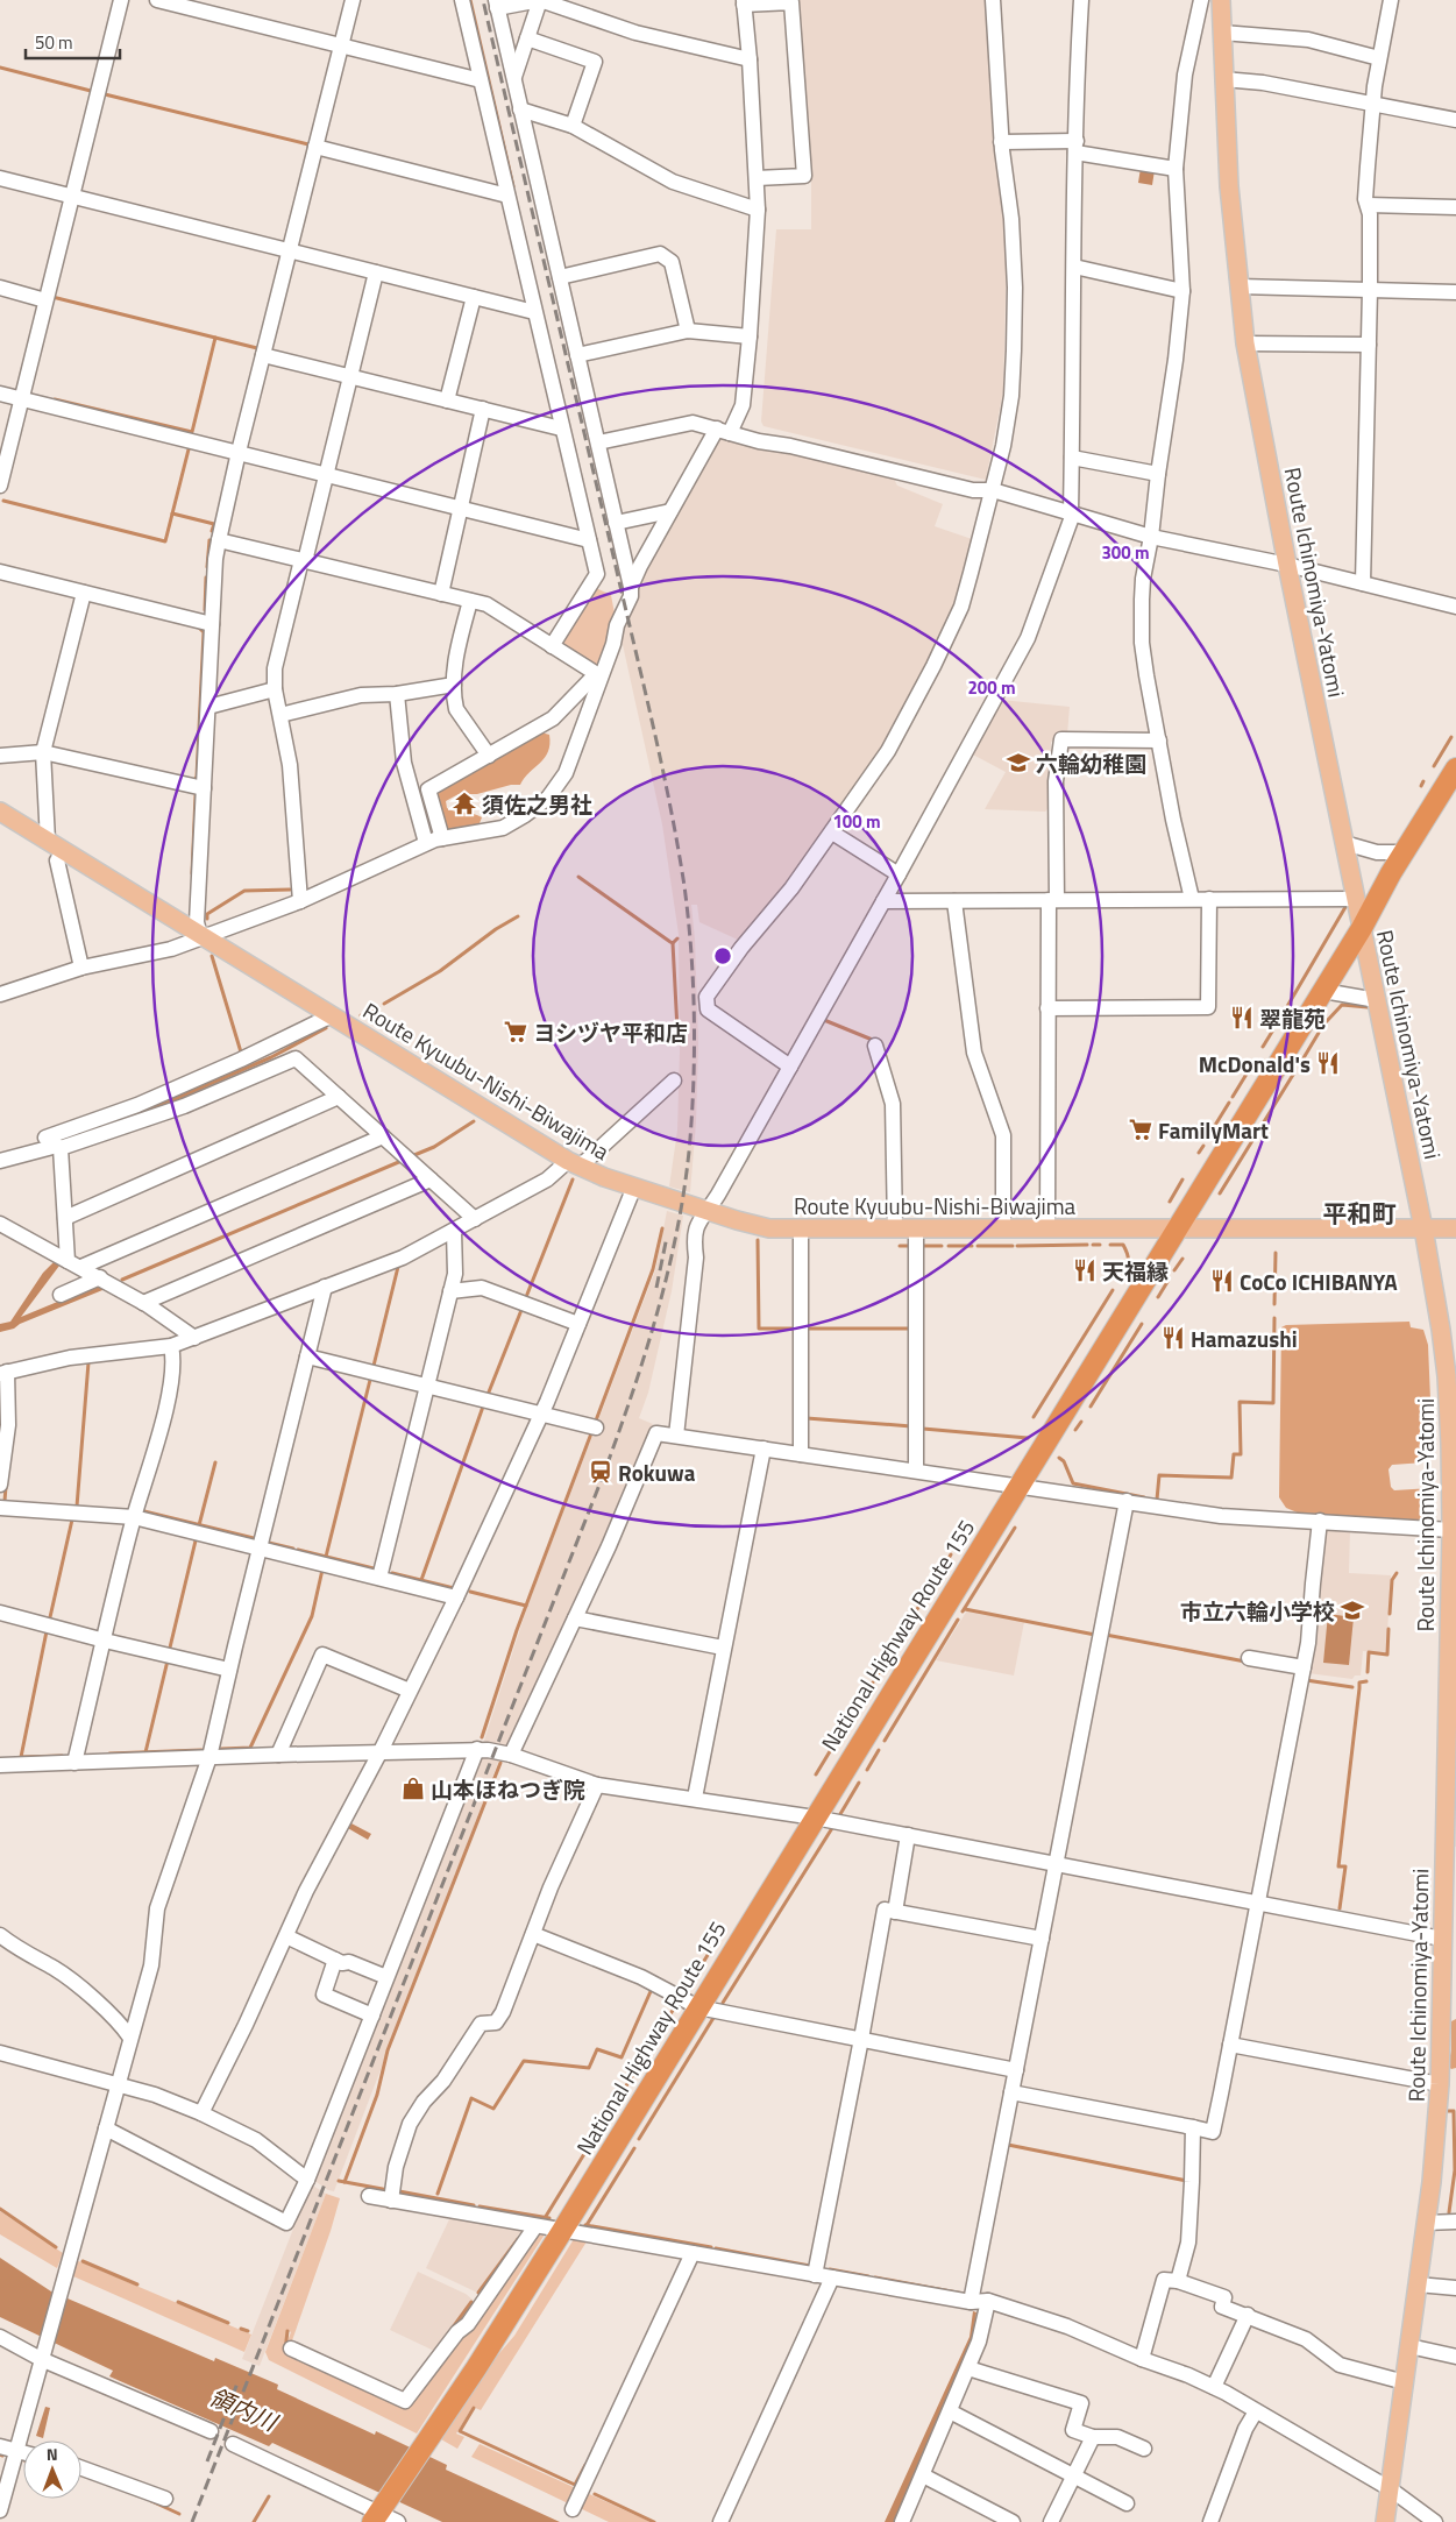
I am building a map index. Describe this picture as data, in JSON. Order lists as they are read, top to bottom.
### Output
{
  "streets": {
    "highway": ["National Highway Route 155"],
    "main road": ["Route Ichinomiya-Yatomi", "Route Kyuubu-Nishi-Biwajima"]
  },
  "crossings": [
    ["Route Ichinomiya-Yatomi", "Route Kyuubu-Nishi-Biwajima"],
    ["Route Ichinomiya-Yatomi", "National Highway Route 155"],
    ["Route Kyuubu-Nishi-Biwajima", "National Highway Route 155"]
  ],
  "districts": ["平和町"],
  "water": ["領内川"],
  "places": {
    "school or university": ["六輪幼稚園", "市立六輪小学校"],
    "temple": ["須佐之男社"],
    "restaurant": [
      "翠龍苑",
      "McDonald's",
      "天福縁",
      "CoCo ICHIBANYA",
      "Hamazushi"
    ],
    "supermarket": ["ヨシヅヤ平和店", "FamilyMart"],
    "station": ["Rokuwa"],
    "shop": ["山本ほねつぎ院"]
  },
  "scale_bar": "50 m",
  "north": "top",
  "rings": ["300 m", "200 m", "100 m"]
}
